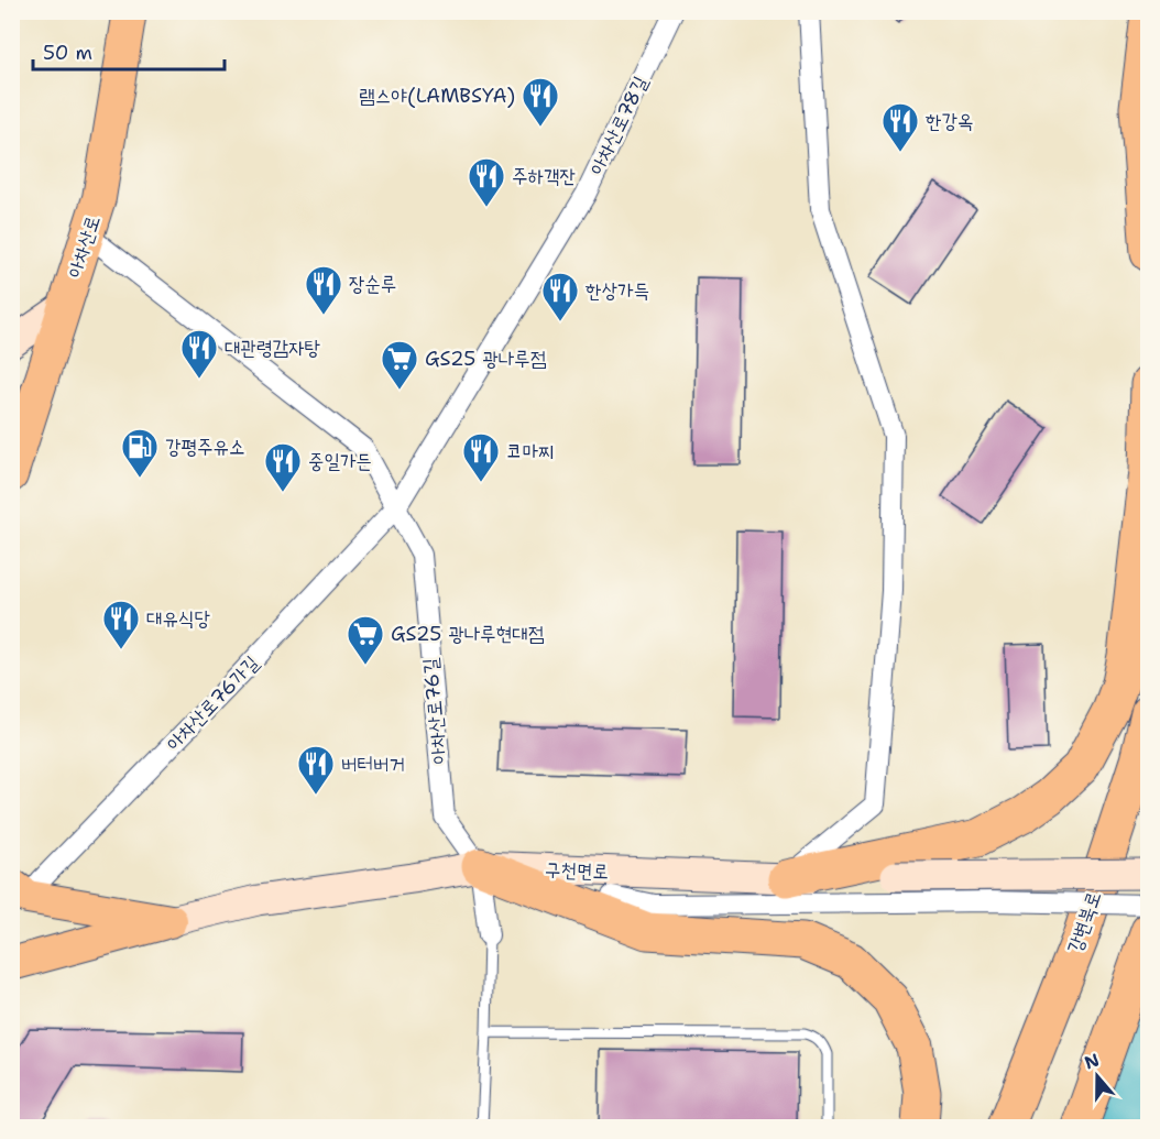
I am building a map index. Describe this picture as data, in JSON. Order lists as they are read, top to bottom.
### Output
{
  "streets": {
    "highway": ["강변북로"],
    "main road": ["아차산로", "구천면로"],
    "street": ["아차산로78길", "아차산로76가길", "아차산로76길"]
  },
  "crossings": [
    ["아차산로78길", "아차산로76가길"],
    ["아차산로78길", "아차산로76길"],
    ["아차산로", "아차산로76길"],
    ["아차산로76가길", "아차산로76길"],
    ["아차산로76길", "구천면로"]
  ],
  "places": {
    "restaurant": [
      "램스야(LAMBSYA)",
      "한강옥",
      "주하객잔",
      "장순루",
      "한상가득",
      "대관령감자탕",
      "코마찌",
      "중일가든",
      "대유식당",
      "버터버거"
    ],
    "supermarket": ["GS25 광나루점", "GS25 광나루현대점"],
    "fuel station": ["강평주유소"]
  },
  "scale_bar": "50 m",
  "north": "top"
}
